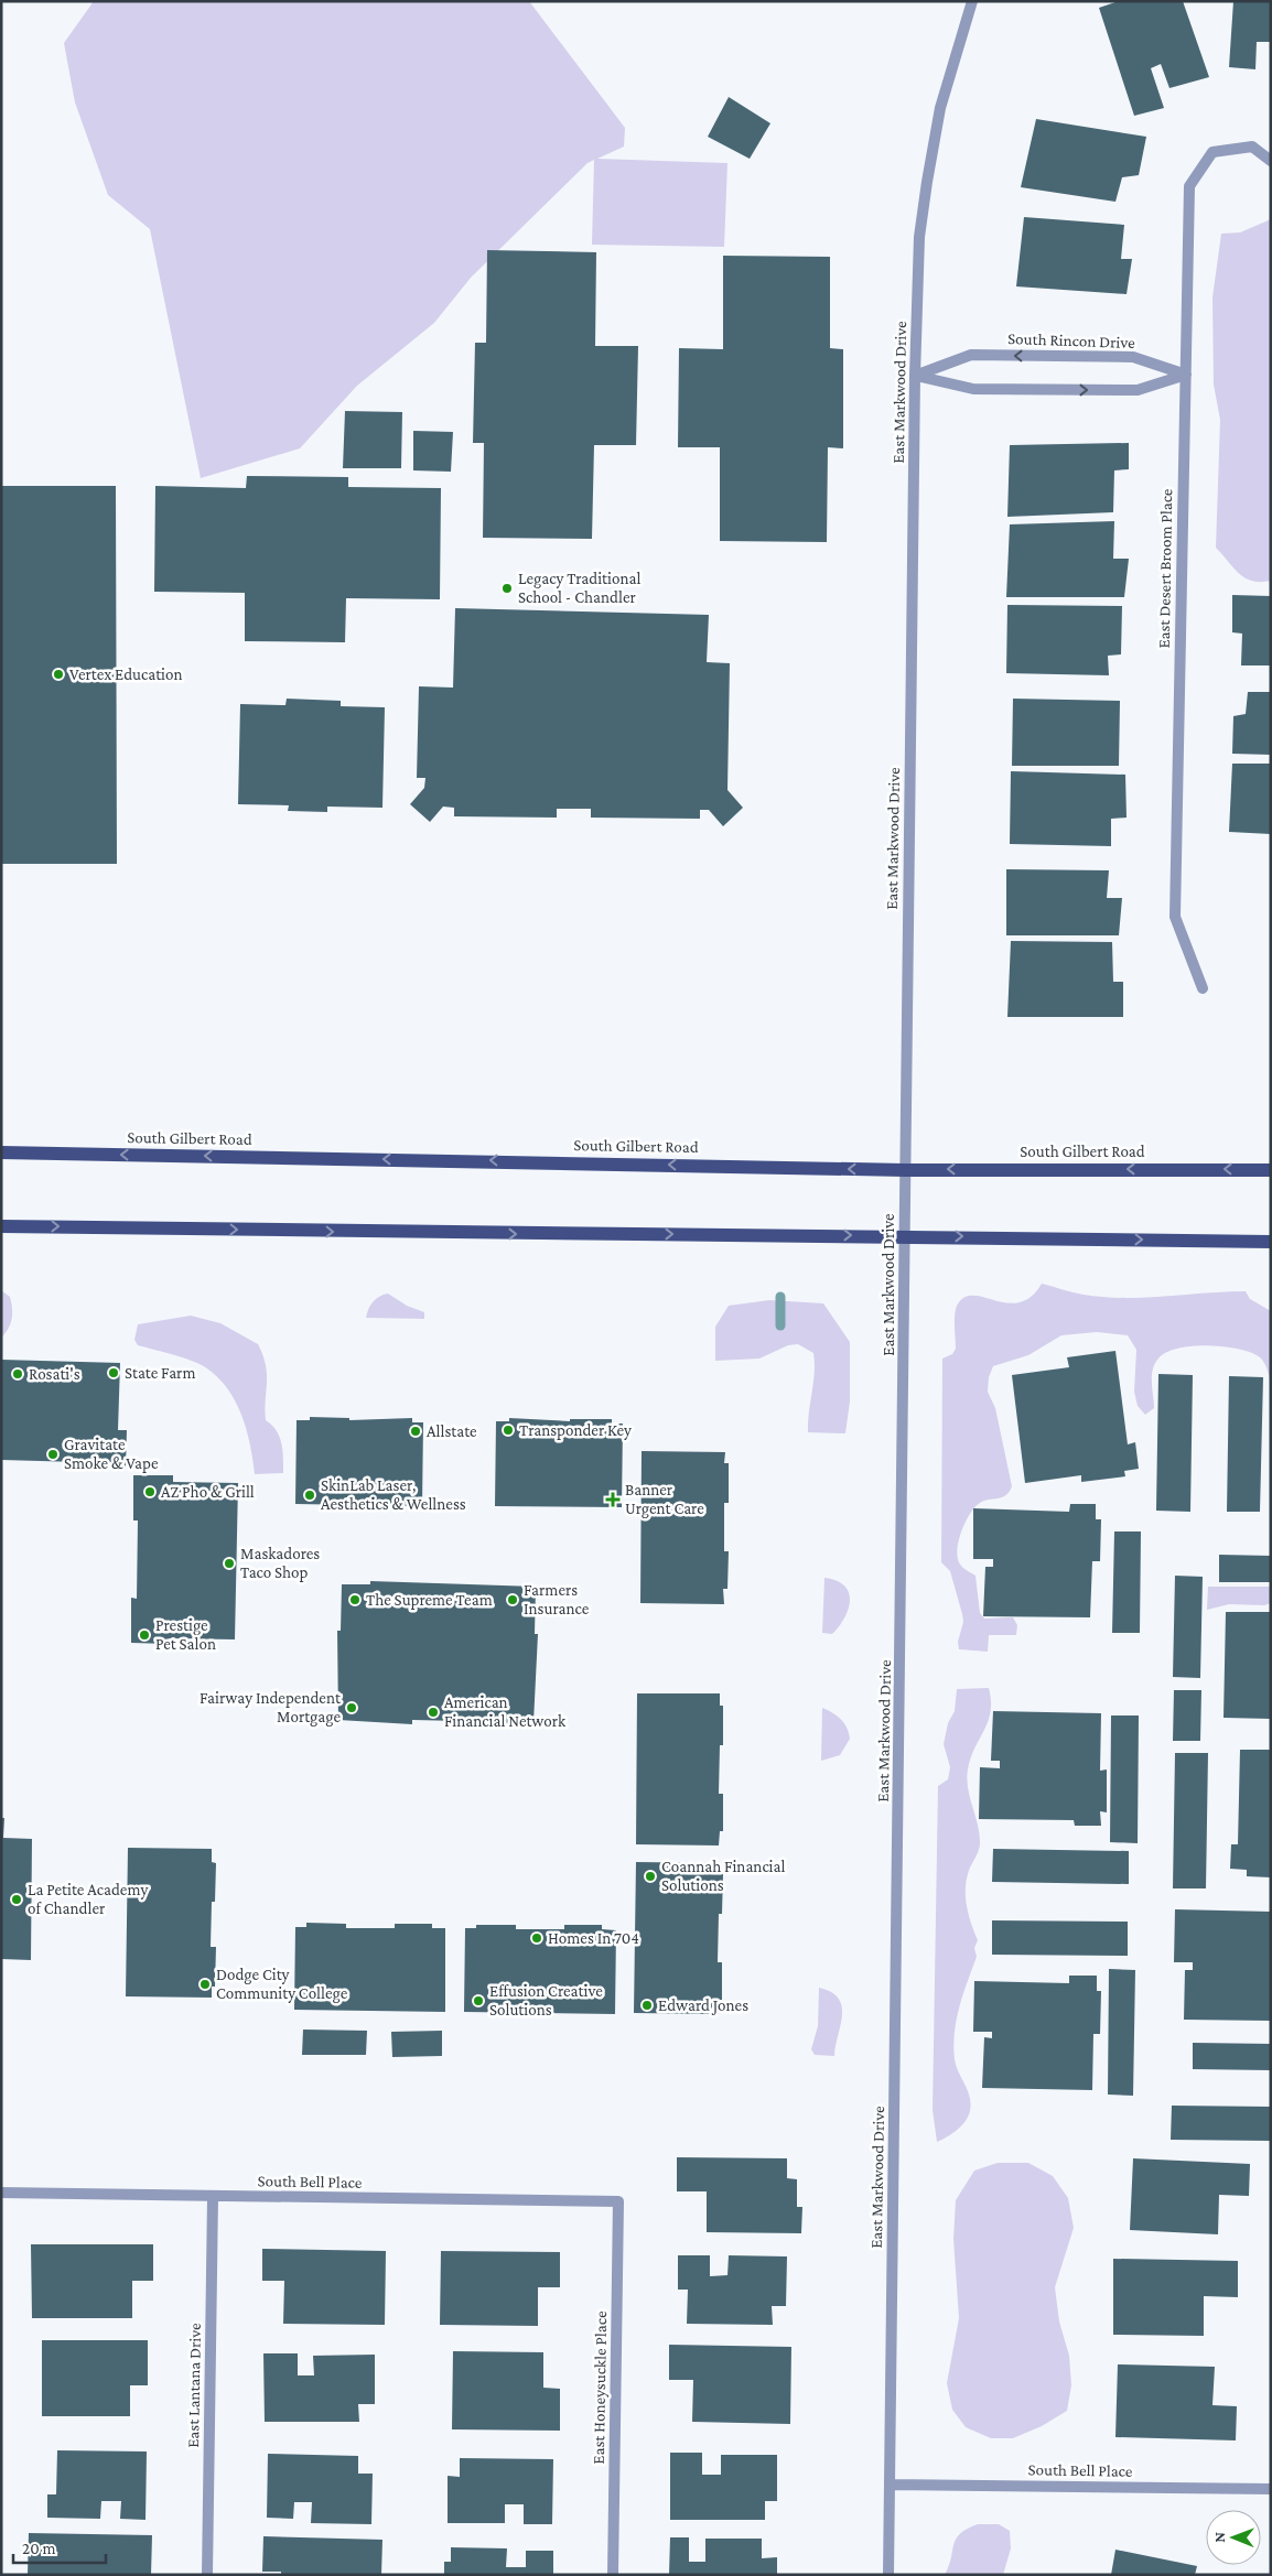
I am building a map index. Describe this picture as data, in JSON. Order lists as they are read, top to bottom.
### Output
{
  "streets": {
    "main road": ["South Gilbert Road"],
    "street": [
      "South Rincon Drive",
      "East Markwood Drive",
      "East Desert Broom Place",
      "South Bell Place",
      "East Lantana Drive",
      "East Honeysuckle Place"
    ]
  },
  "crossings": [
    ["South Rincon Drive", "East Markwood Drive"],
    ["South Rincon Drive", "East Desert Broom Place"],
    ["East Markwood Drive", "South Gilbert Road"],
    ["East Markwood Drive", "South Bell Place"],
    ["South Bell Place", "East Lantana Drive"],
    ["South Bell Place", "East Honeysuckle Place"]
  ],
  "places": {
    "other": [
      "Legacy Traditional School - Chandler",
      "Vertex Education",
      "State Farm",
      "Rosati's",
      "Transponder Key",
      "Allstate",
      "Gravitate Smoke & Vape",
      "AZ Pho & Grill",
      "SkinLab Laser, Aesthetics & Wellness",
      "Maskadores Taco Shop",
      "The Supreme Team",
      "Farmers Insurance",
      "Prestige Pet Salon",
      "Fairway Independent Mortgage",
      "American Financial Network",
      "Coannah Financial Solutions",
      "La Petite Academy of Chandler",
      "Homes In 704",
      "Dodge City Community College",
      "Effusion Creative Solutions",
      "Edward Jones"
    ],
    "health": ["Banner Urgent Care"]
  },
  "scale_bar": "20 m",
  "north": "left"
}
